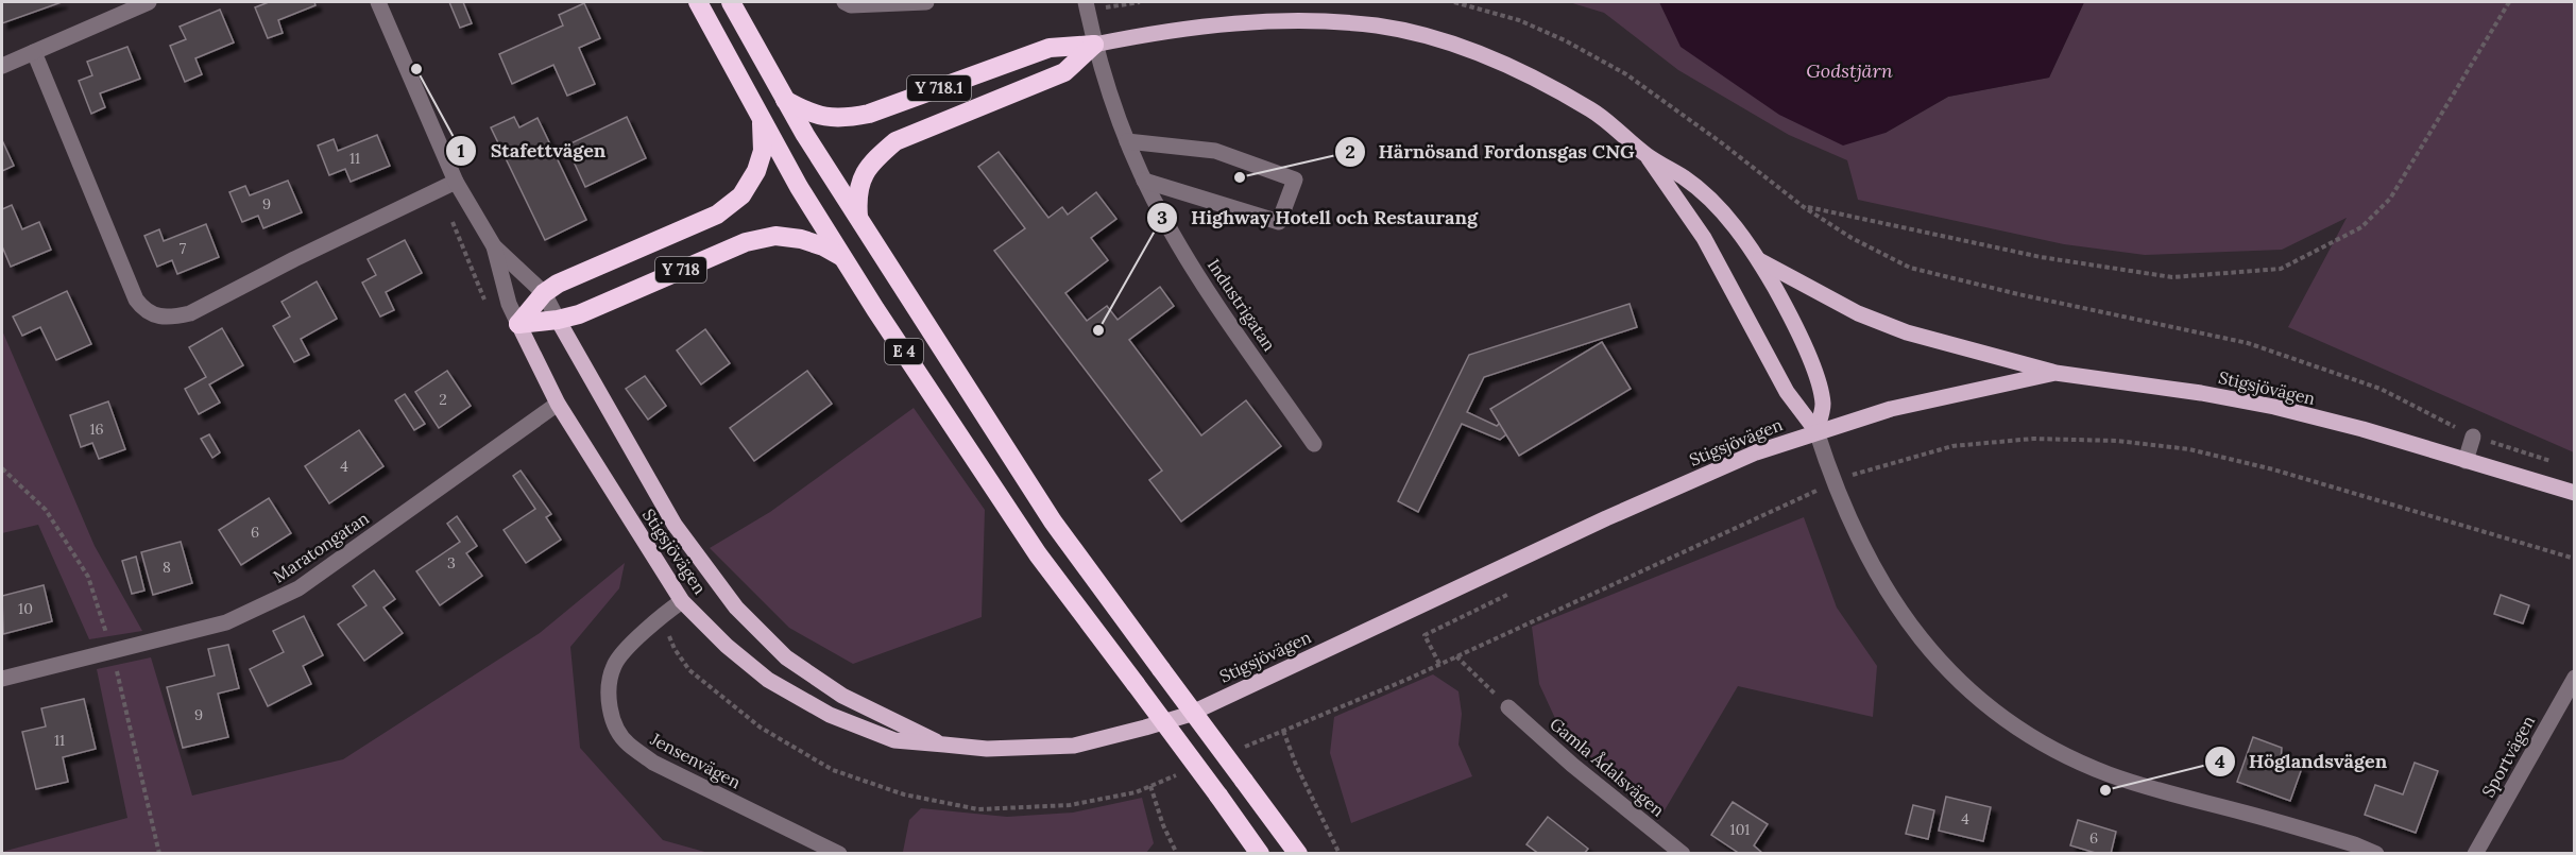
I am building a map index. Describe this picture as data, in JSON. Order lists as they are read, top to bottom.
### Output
{
  "streets": {
    "highway": ["Y 718.1", "Y 718", "E 4"],
    "main road": ["Stigsjövägen"],
    "street": [
      "Industrigatan",
      "Maratongatan",
      "Sportvägen",
      "Jensenvägen",
      "Gamla Ådalsvägen"
    ]
  },
  "crossings": [
    ["Y 718.1", "Industrigatan"],
    ["Y 718.1", "E 4"],
    ["Y 718.1", "Stigsjövägen"],
    ["Y 718", "E 4"],
    ["Y 718", "Stigsjövägen"],
    ["Stigsjövägen", "Maratongatan"],
    ["Stigsjövägen", "Jensenvägen"]
  ],
  "water": ["Godstjärn"],
  "places": [
    "Stafettvägen",
    "Härnösand Fordonsgas CNG",
    "Highway Hotell och Restaurang",
    "Höglandsvägen"
  ],
  "house_numbers": [
    "11",
    "9",
    "7",
    "2",
    "16",
    "4",
    "6",
    "3",
    "8",
    "10",
    "9",
    "11",
    "4",
    "101",
    "6"
  ]
}
